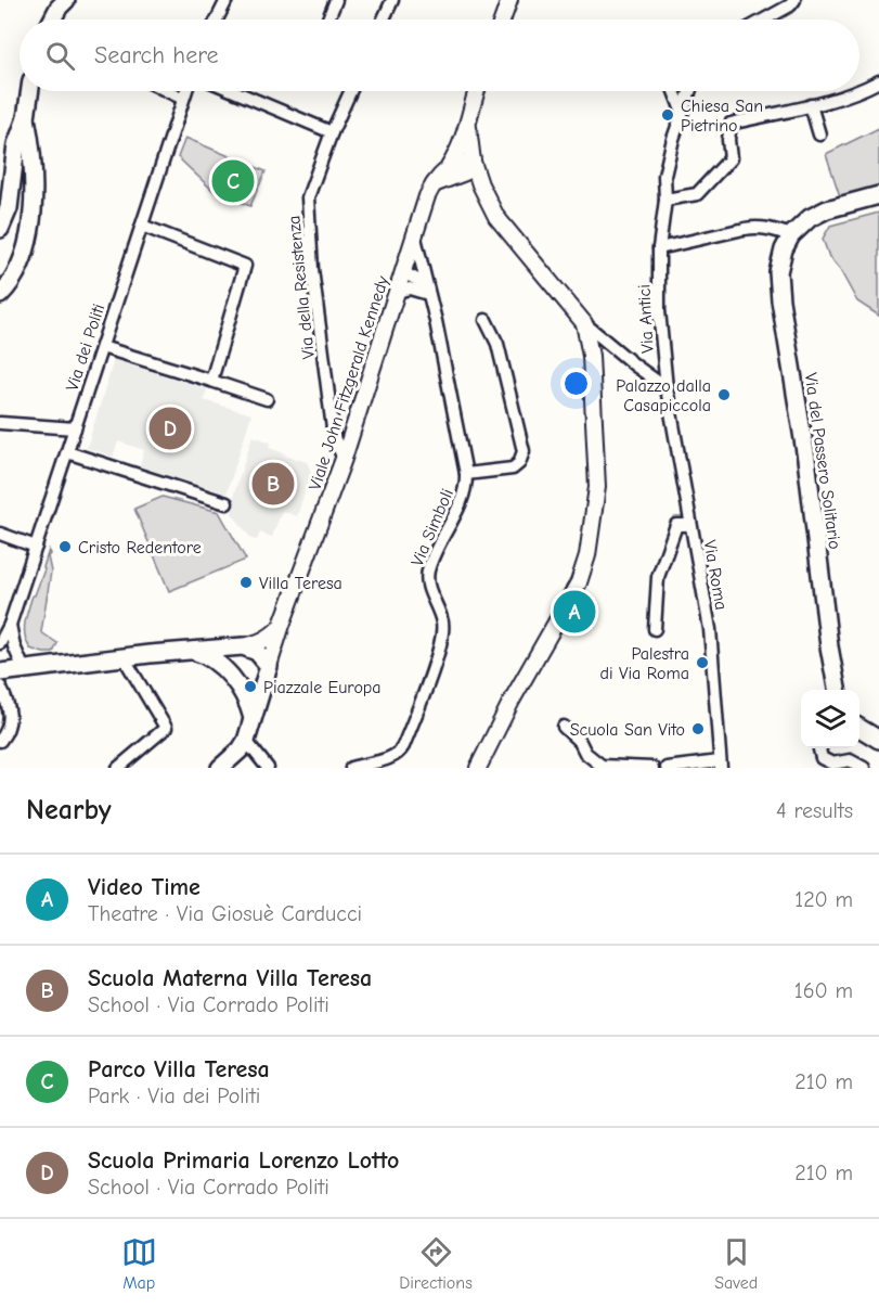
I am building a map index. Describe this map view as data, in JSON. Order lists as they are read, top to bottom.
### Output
{
  "streets": {
    "main road": ["Via del Passero Solitario"],
    "street": [
      "Via della Resistenza",
      "Via Antici",
      "Via dei Politi",
      "Viale John Fitzgerald Kennedy",
      "Via Simboli",
      "Via Roma"
    ]
  },
  "crossings": [
    ["Via della Resistenza", "Viale John Fitzgerald Kennedy"],
    ["Via Antici", "Via Roma"],
    ["Viale John Fitzgerald Kennedy", "Via Simboli"]
  ],
  "places": [
    "Chiesa San Pietrino",
    "Palazzo dalla Casapiccola",
    "Cristo Redentore",
    "Villa Teresa",
    "Palestra di Via Roma",
    "Piazzale Europa",
    "Scuola San Vito"
  ],
  "page": {
    "search": "Search here",
    "pins": [
      "C",
      "D",
      "B",
      "A"
    ],
    "heading": ["Nearby", "4 results"],
    "list": [
      {
        "mark": "A",
        "name": "Video Time",
        "note": "Theatre · Via Giosuè Carducci",
        "value": "120 m"
      },
      {
        "mark": "B",
        "name": "Scuola Materna Villa Teresa",
        "note": "School · Via Corrado Politi",
        "value": "160 m"
      },
      {
        "mark": "C",
        "name": "Parco Villa Teresa",
        "note": "Park · Via dei Politi",
        "value": "210 m"
      },
      {
        "mark": "D",
        "name": "Scuola Primaria Lorenzo Lotto",
        "note": "School · Via Corrado Politi",
        "value": "210 m"
      }
    ],
    "nav": ["Map", "Directions", "Saved"]
  }
}
